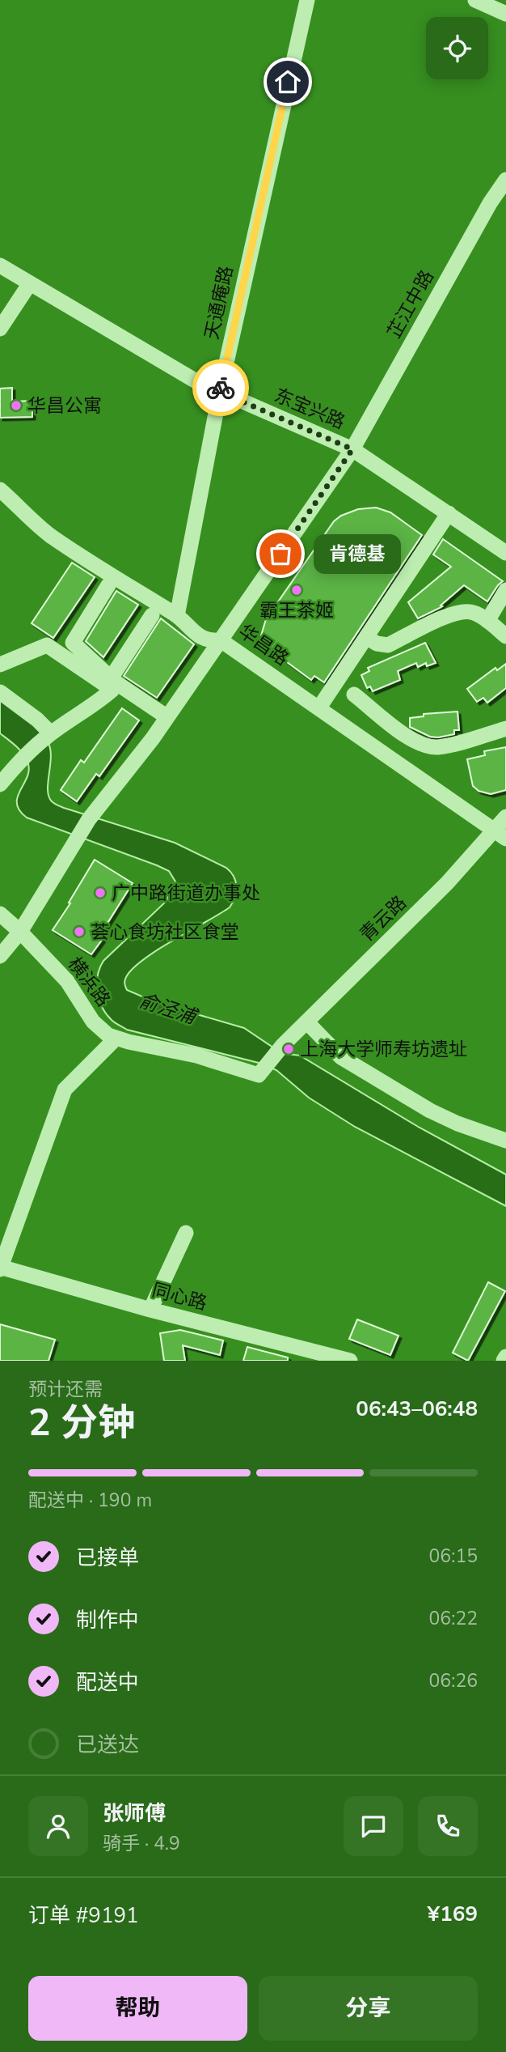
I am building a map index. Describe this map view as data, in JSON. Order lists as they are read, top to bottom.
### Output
{
  "streets": {
    "street": [
      "天通庵路",
      "芷江中路",
      "东宝兴路",
      "华昌路",
      "青云路",
      "横浜路",
      "同心路"
    ]
  },
  "crossings": [
    ["天通庵路", "东宝兴路"],
    ["天通庵路", "华昌路"],
    ["芷江中路", "东宝兴路"],
    ["芷江中路", "华昌路"],
    ["华昌路", "青云路"],
    ["青云路", "横浜路"]
  ],
  "water": ["俞泾浦"],
  "places": [
    "华昌公寓",
    "肯德基",
    "霸王茶姬",
    "广中路街道办事处",
    "荟心食坊社区食堂",
    "上海大学师寿坊遗址"
  ],
  "page": {
    "bubble": "肯德基",
    "heading": ["2 分钟", "预计还需", "06:43–06:48"],
    "panel": [
      "张师傅",
      "骑手 · 4.9",
      "订单 #9191",
      "¥169"
    ],
    "bar": "配送中 · 190 m",
    "list": [
      ["已接单", "06:15"],
      ["制作中", "06:22"],
      ["配送中", "06:26"],
      "已送达"
    ],
    "buttons": ["帮助", "分享"]
  }
}
